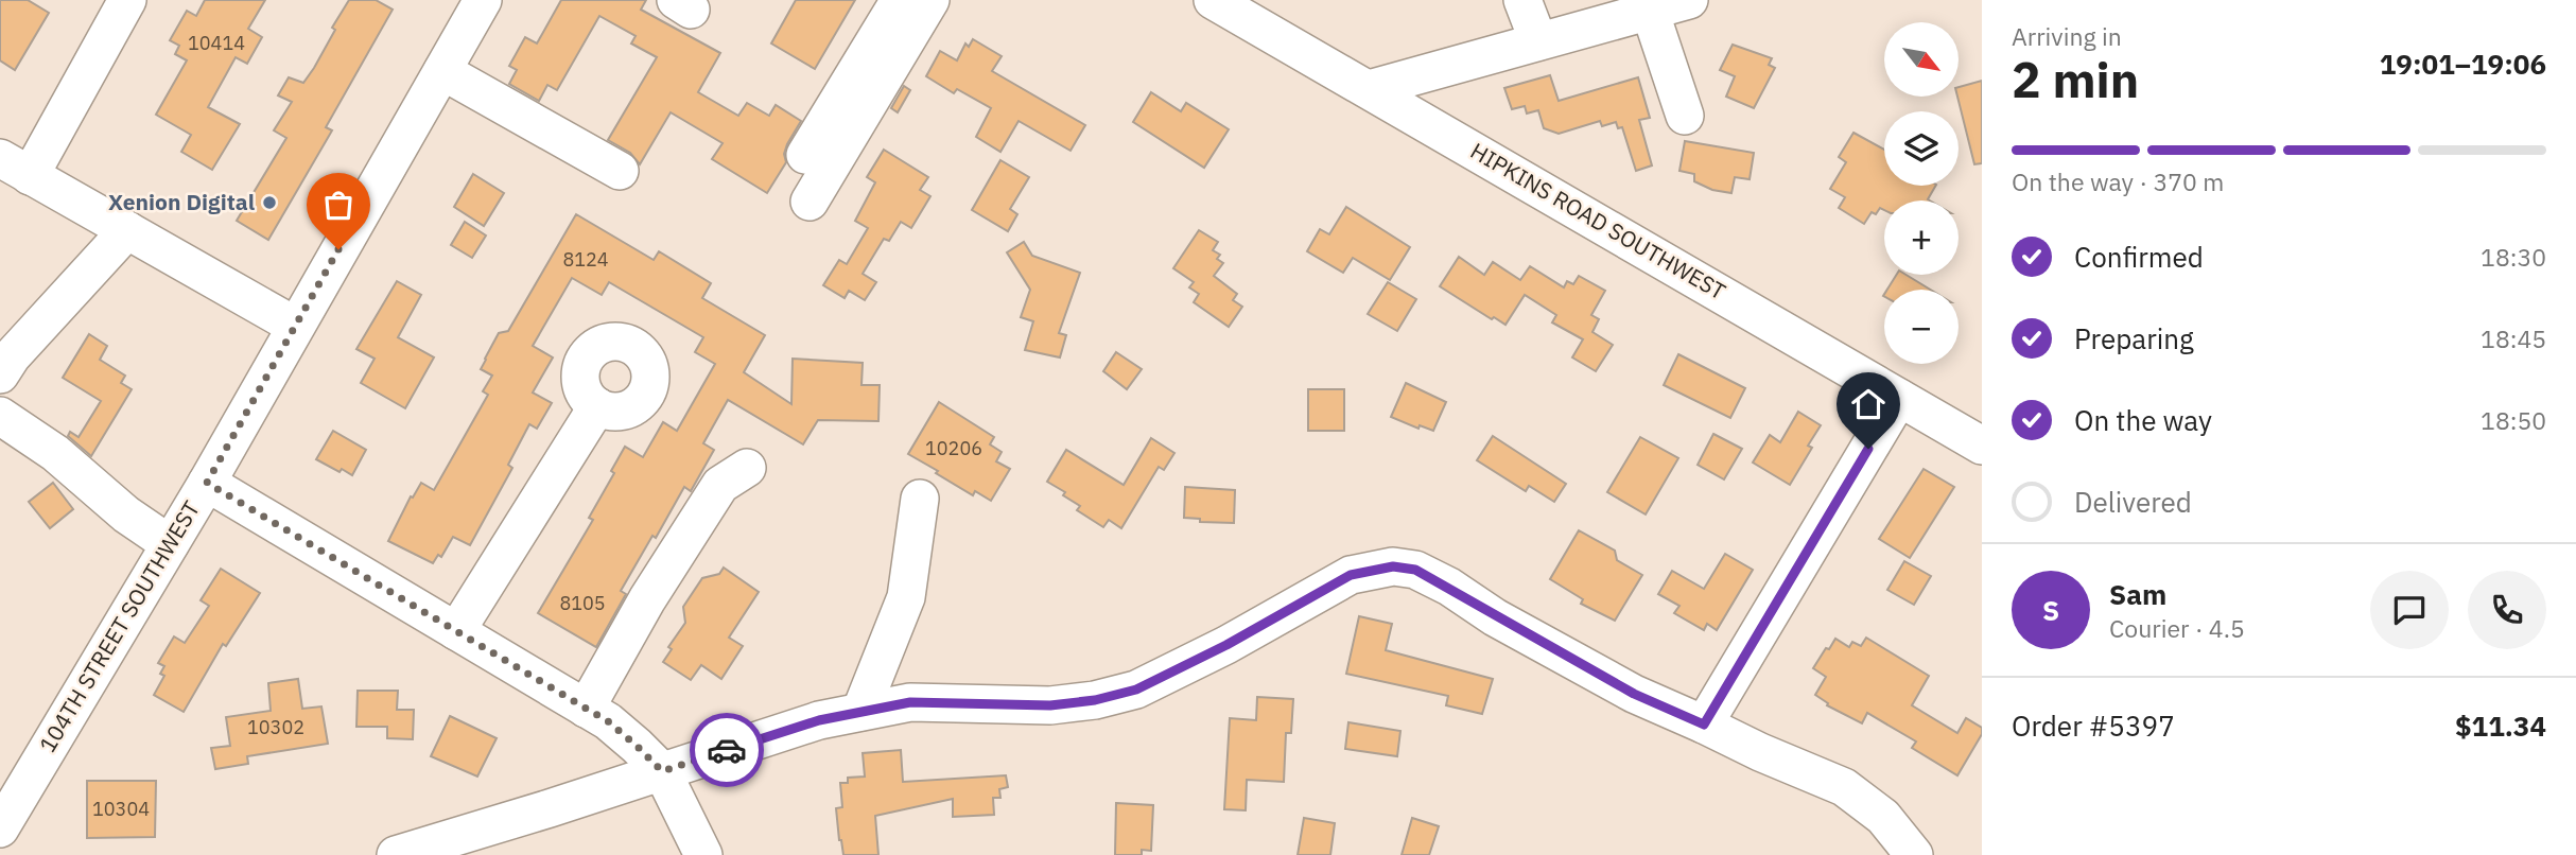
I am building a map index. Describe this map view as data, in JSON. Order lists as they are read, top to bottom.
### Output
{
  "streets": {
    "street": ["HIPKINS ROAD SOUTHWEST", "104TH STREET SOUTHWEST"]
  },
  "places": ["Xenion Digital"],
  "house_numbers": [
    "10414",
    "8124",
    "10206",
    "8105",
    "10302",
    "10304"
  ],
  "north": "bottom right",
  "page": {
    "heading": ["2 min", "Arriving in", "19:01–19:06"],
    "panel": [
      "Sam",
      "Courier · 4.5",
      "Order #5397",
      "$11.34"
    ],
    "map_buttons": ["+", "−"],
    "bar": "On the way · 370 m",
    "list": [
      ["Confirmed", "18:30"],
      ["Preparing", "18:45"],
      ["On the way", "18:50"],
      "Delivered"
    ],
    "round": "S"
  }
}
